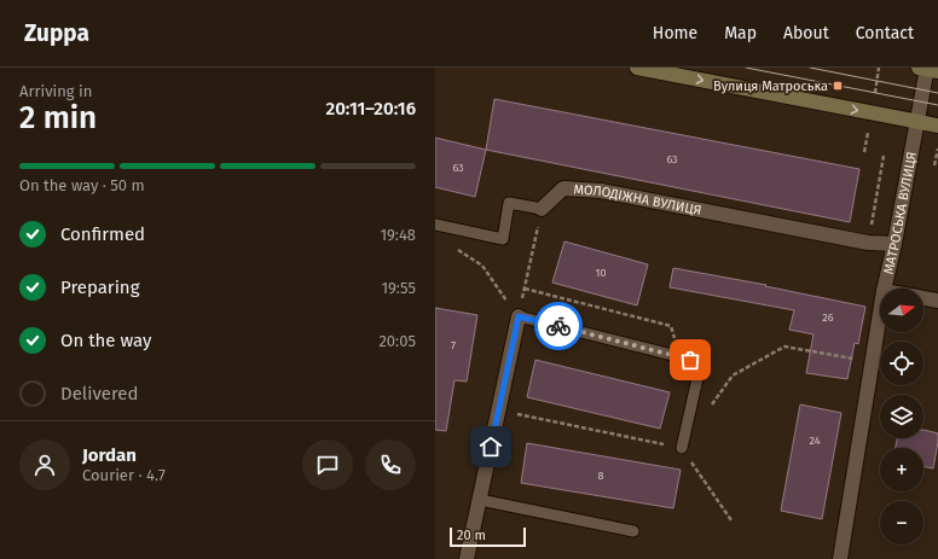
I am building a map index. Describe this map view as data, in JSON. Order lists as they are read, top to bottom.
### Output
{
  "streets": {
    "street": ["МОЛОДІЖНА ВУЛИЦЯ", "МАТРОСЬКА ВУЛИЦЯ"]
  },
  "crossings": [
    ["МОЛОДІЖНА ВУЛИЦЯ", "МАТРОСЬКА ВУЛИЦЯ"]
  ],
  "places": {
    "transit": ["Вулиця Матроська"]
  },
  "house_numbers": [
    "63",
    "63",
    "10",
    "26",
    "7",
    "24",
    "8"
  ],
  "scale_bar": "20 m",
  "north": "right",
  "page": {
    "header": "Zuppa",
    "nav": [
      "Home",
      "Map",
      "About",
      "Contact"
    ],
    "heading": ["2 min", "Arriving in", "20:11–20:16"],
    "panel": ["Jordan", "Courier · 4.7"],
    "bar": "On the way · 50 m",
    "list": [
      ["Confirmed", "19:48"],
      ["Preparing", "19:55"],
      ["On the way", "20:05"],
      "Delivered"
    ],
    "map_buttons": ["+", "−"],
    "scale": "20 m"
  }
}
